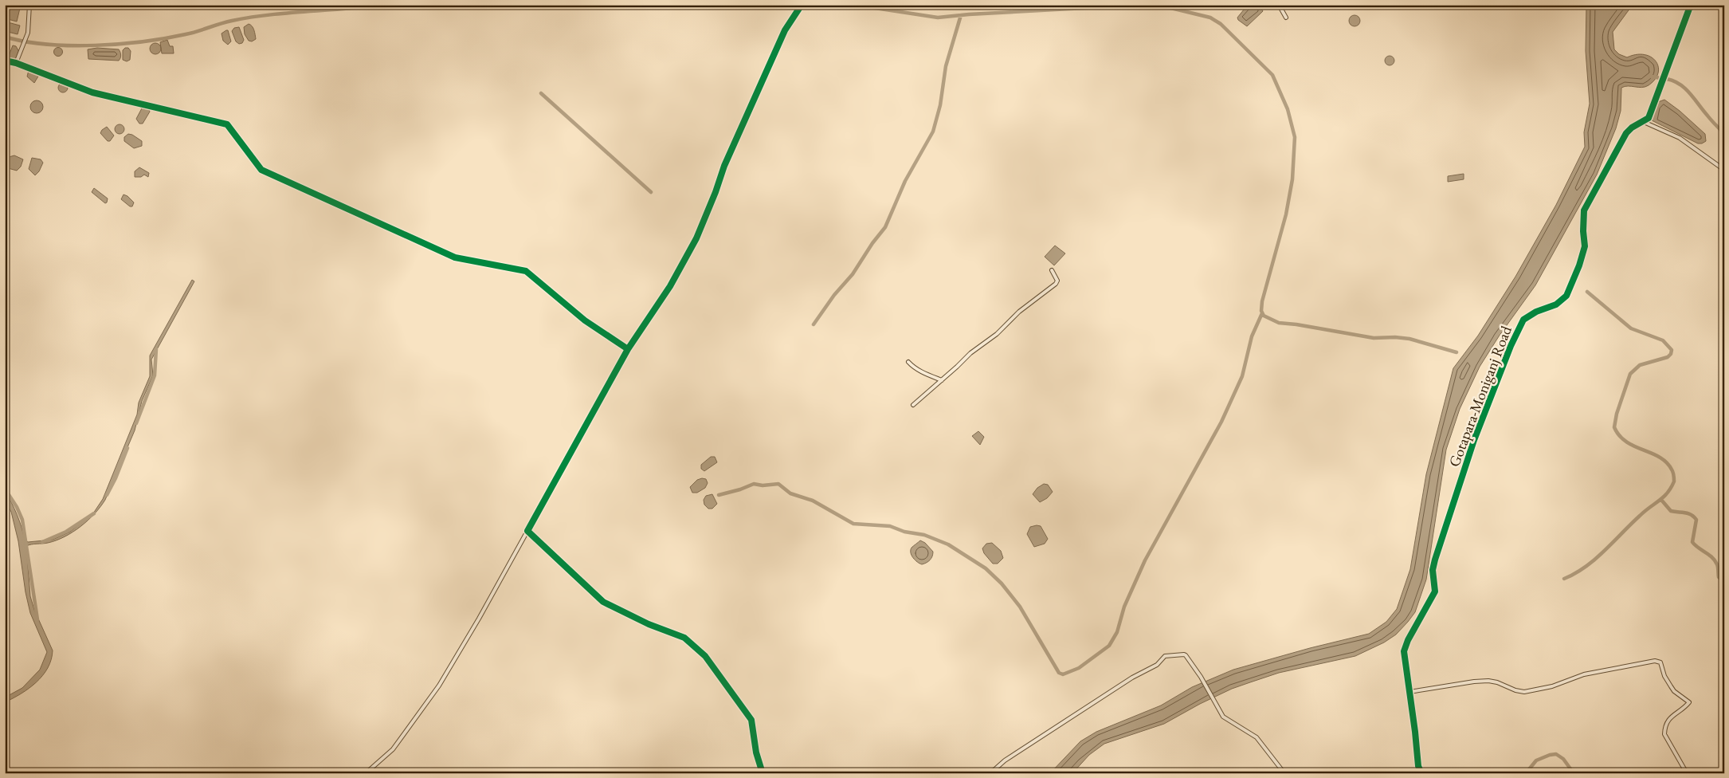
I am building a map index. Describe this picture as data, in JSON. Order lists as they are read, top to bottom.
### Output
{
  "streets": {
    "street": ["Gotapara-Moniganj Road"]
  }
}
